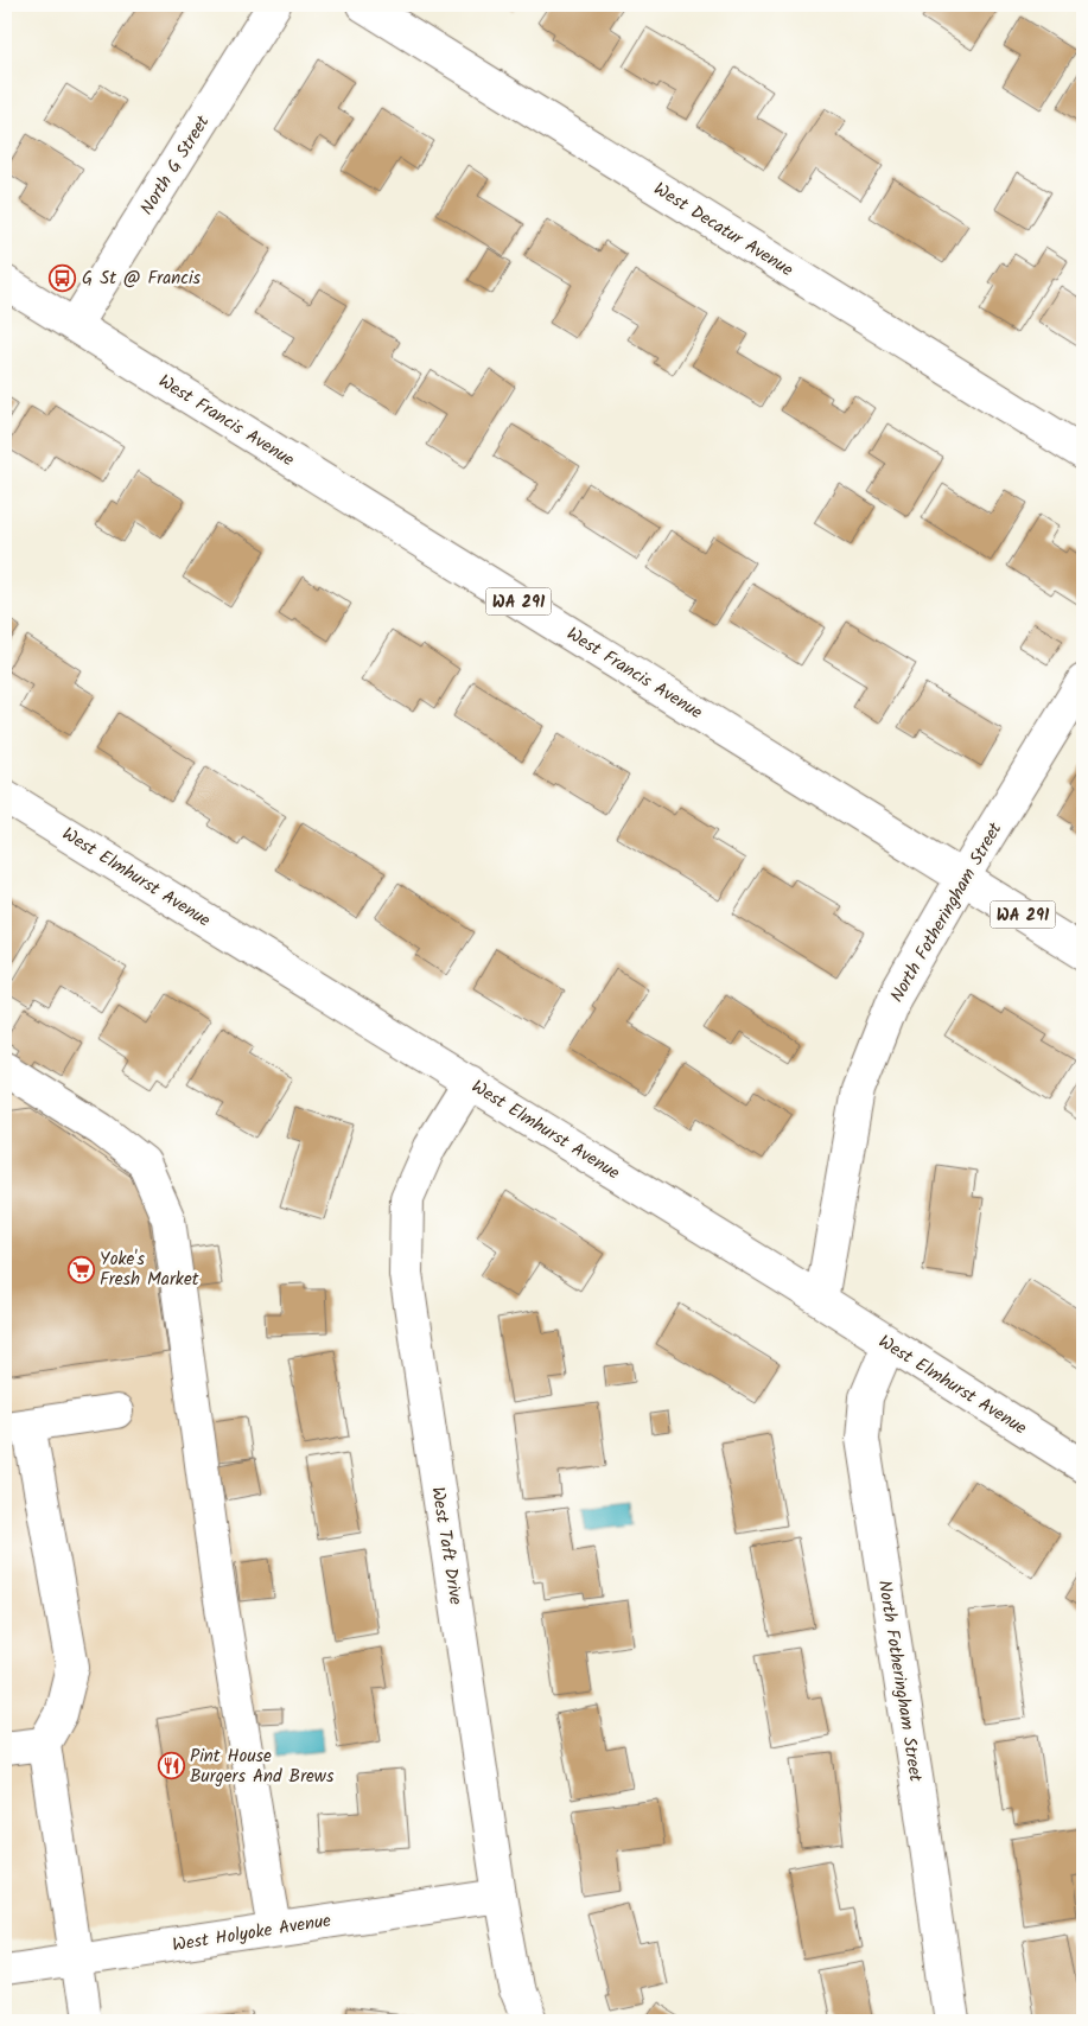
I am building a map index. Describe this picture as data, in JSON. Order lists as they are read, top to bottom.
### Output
{
  "streets": {
    "street": [
      "North G Street",
      "West Decatur Avenue",
      "West Francis Avenue",
      "WA 291",
      "West Elmhurst Avenue",
      "North Fotheringham Street",
      "West Taft Drive",
      "West Holyoke Avenue"
    ]
  },
  "crossings": [
    ["North G Street", "West Francis Avenue"],
    ["West Francis Avenue", "North Fotheringham Street"],
    ["West Elmhurst Avenue", "North Fotheringham Street"],
    ["West Elmhurst Avenue", "West Taft Drive"],
    ["West Taft Drive", "West Holyoke Avenue"]
  ],
  "places": {
    "bus stop": ["G St @ Francis"],
    "supermarket": ["Yoke's Fresh Market"],
    "restaurant": ["Pint House Burgers And Brews"]
  }
}
